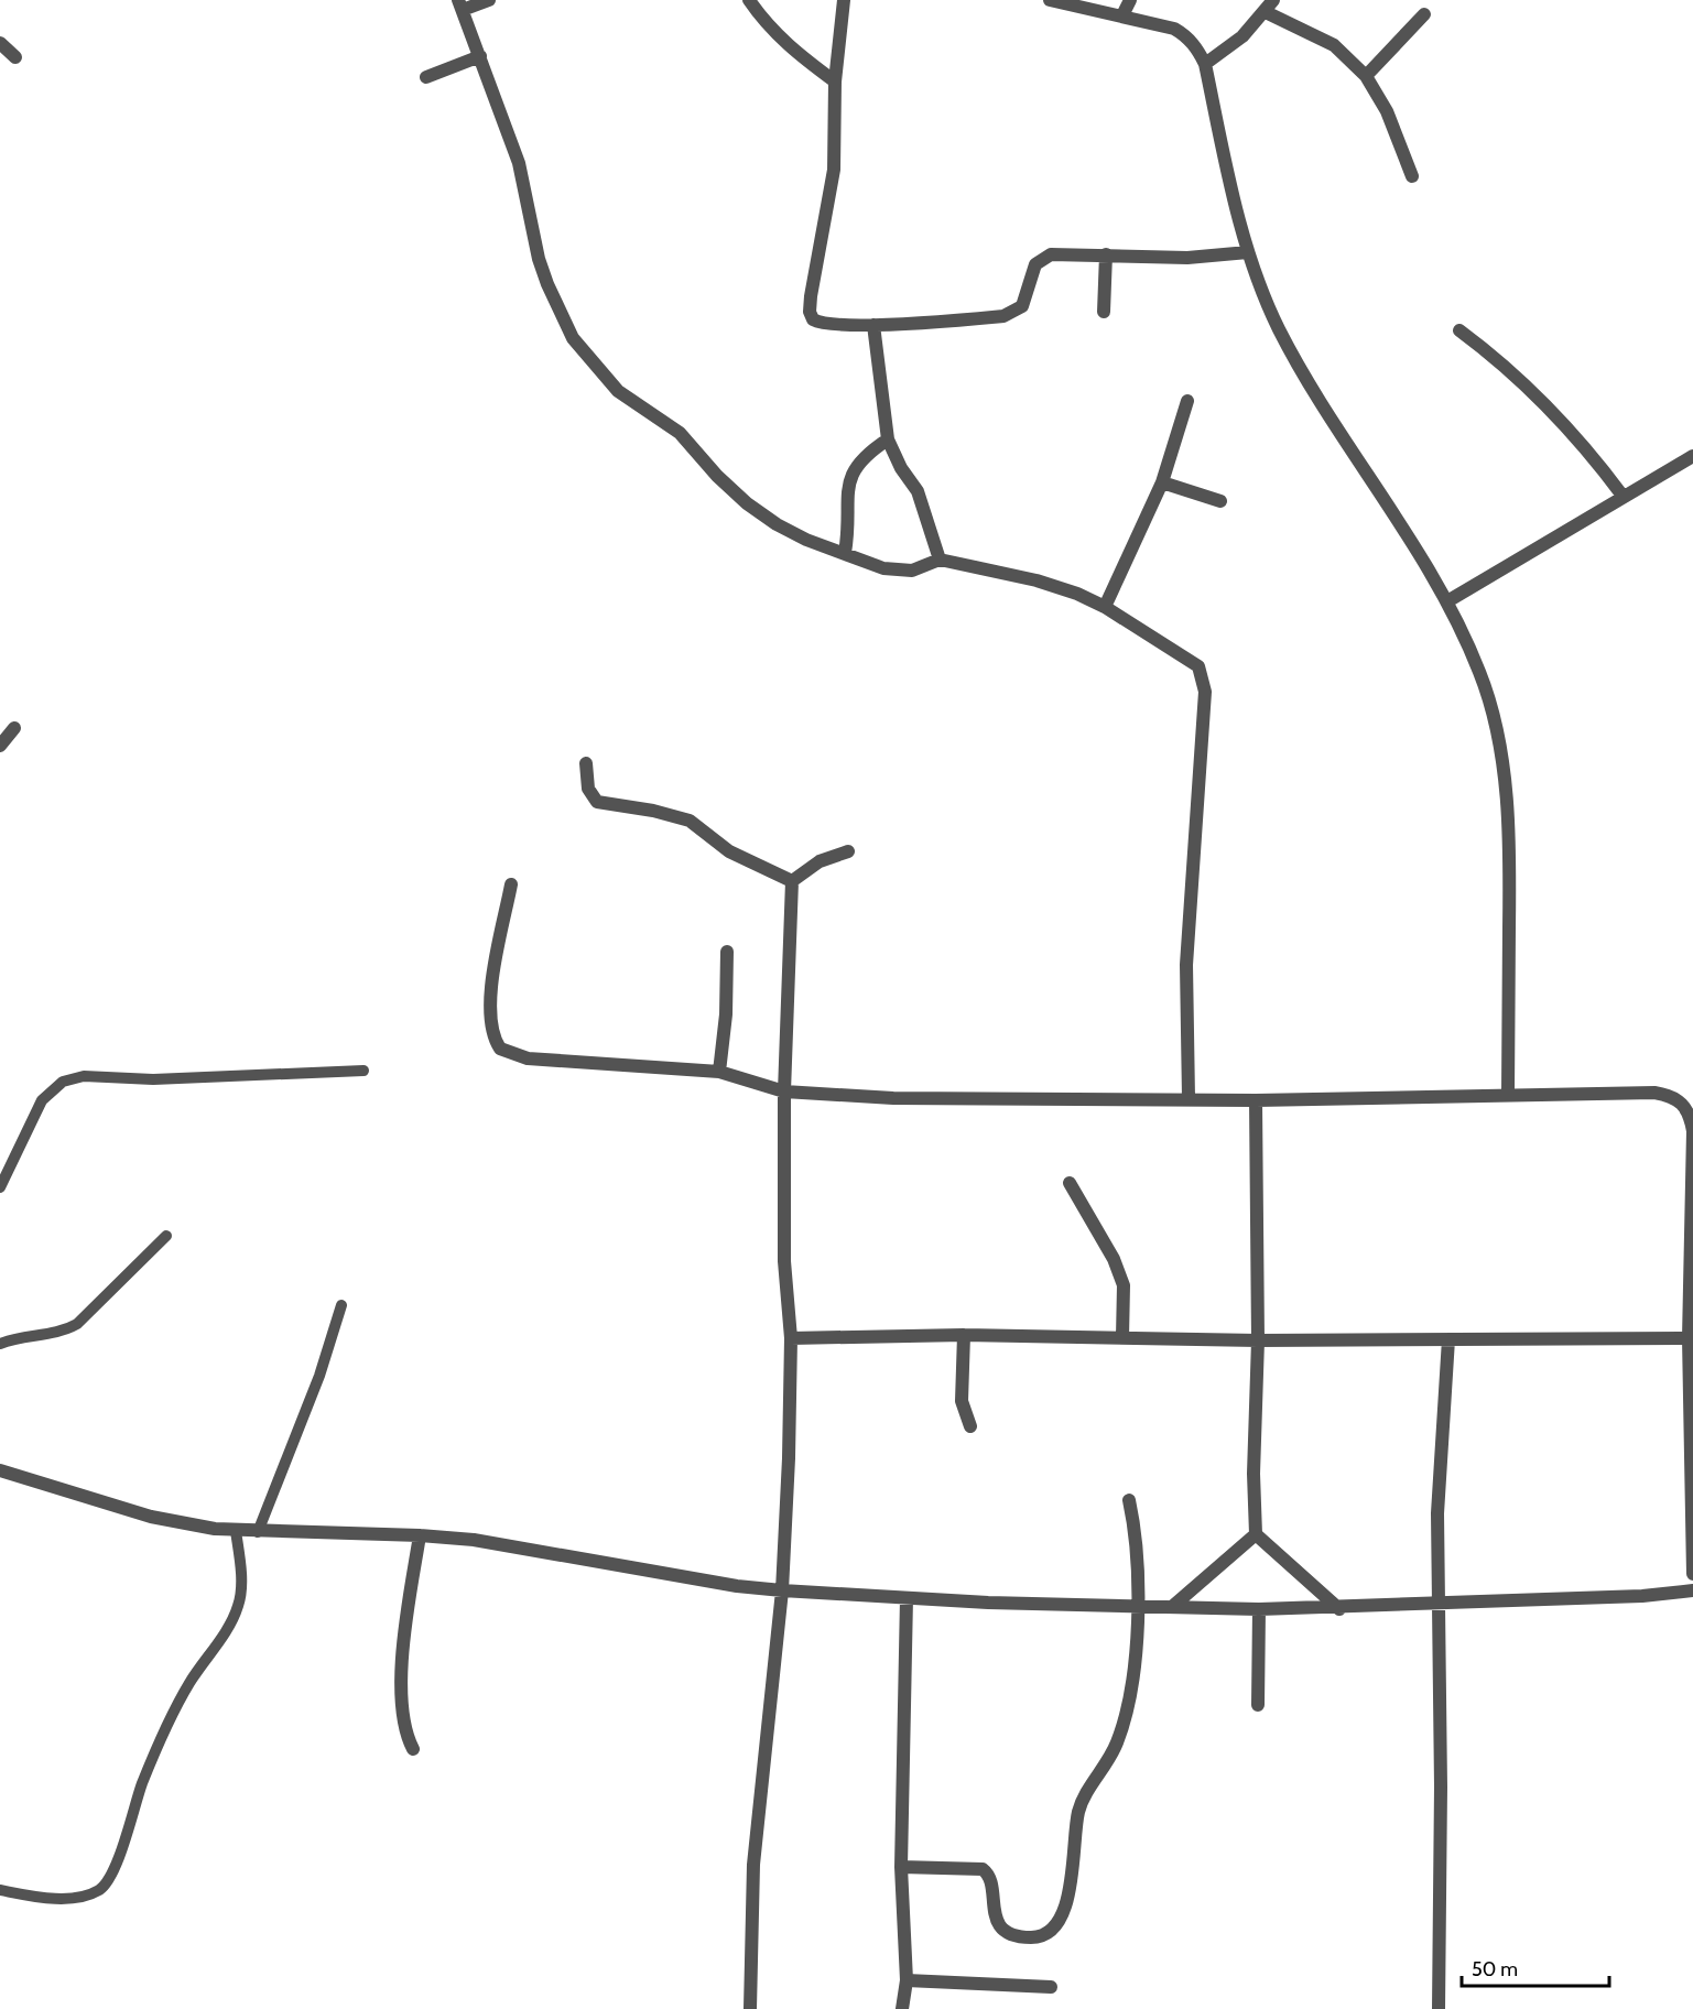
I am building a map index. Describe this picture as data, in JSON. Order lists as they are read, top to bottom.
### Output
{
  "scale_bar": "50 m"
}
